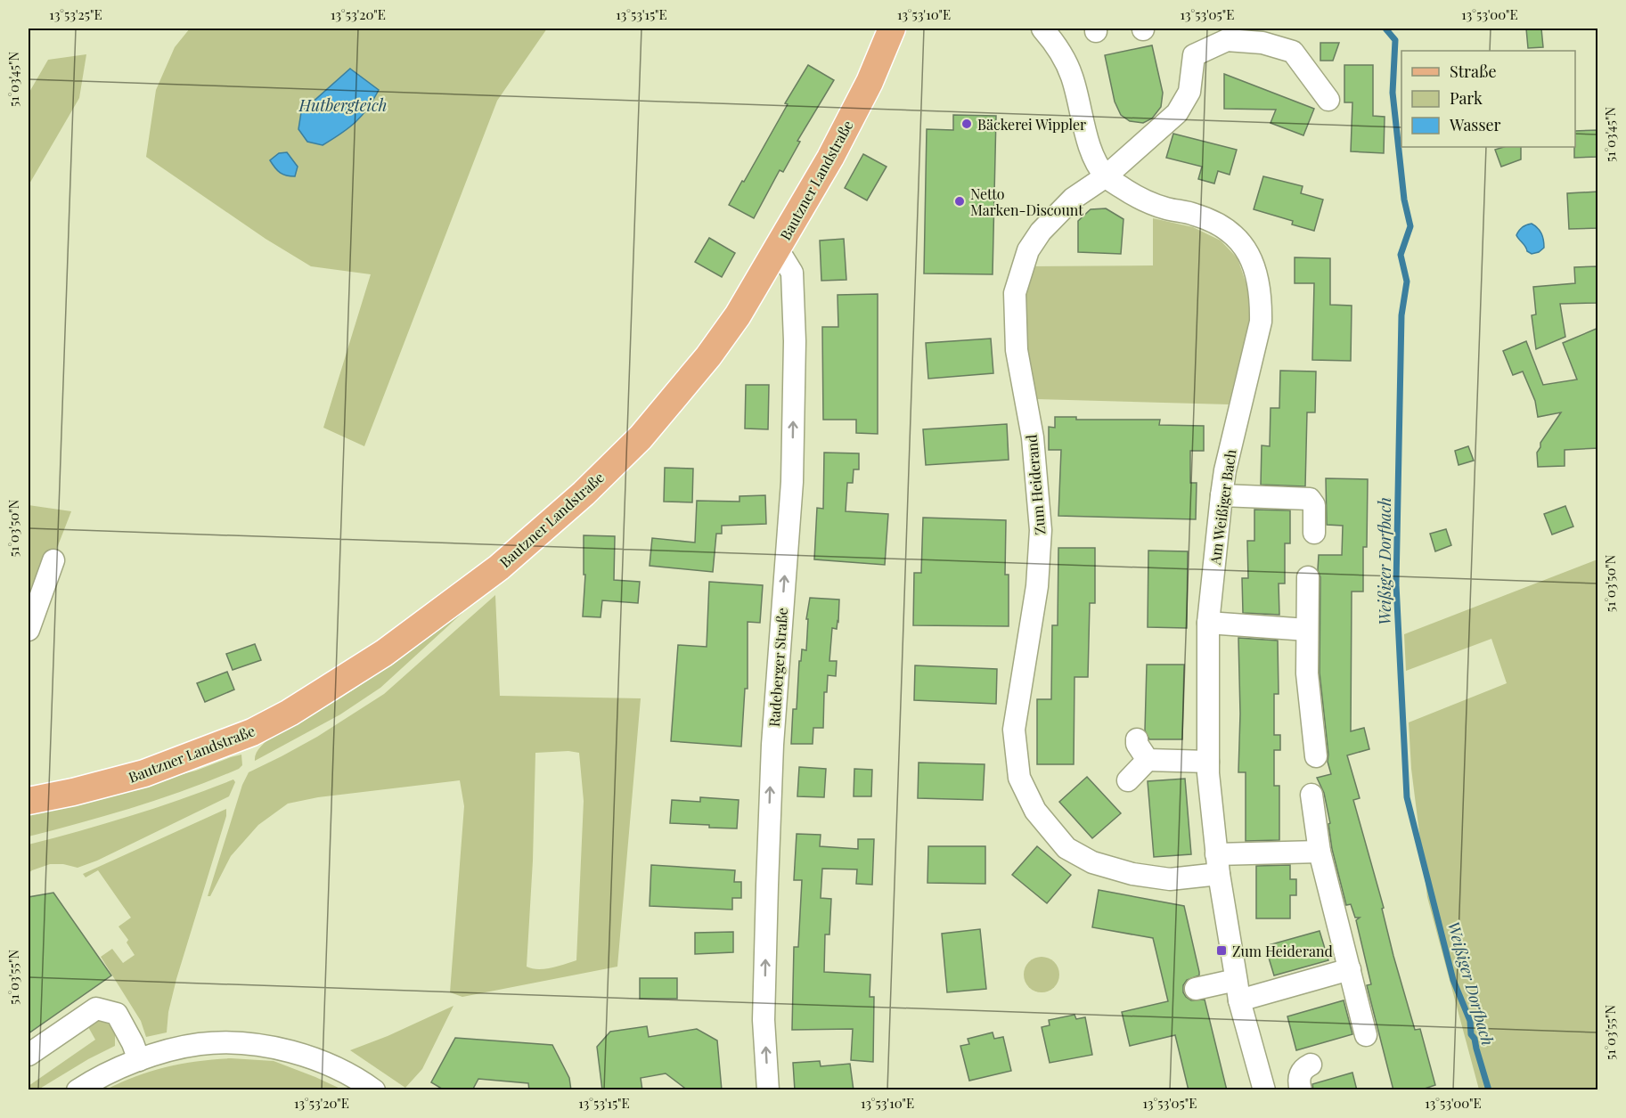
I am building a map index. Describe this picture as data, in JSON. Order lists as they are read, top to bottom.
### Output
{
  "streets": {
    "main road": ["Bautzner Landstraße"],
    "street": ["Zum Heiderand", "Am Weißiger Bach", "Radeberger Straße"]
  },
  "crossings": [
    ["Bautzner Landstraße", "Radeberger Straße"],
    ["Zum Heiderand", "Am Weißiger Bach"]
  ],
  "one_way": ["Radeberger Straße"],
  "water": ["Hutbergteich", "Weißiger Dorfbach"],
  "places": {
    "other": ["Bäckerei Wippler", "Netto Marken-Discount"],
    "transit": ["Zum Heiderand"]
  },
  "legend": ["Straße", "Park", "Wasser"],
  "coordinates": [
    "13°53'25\"E",
    "13°53'20\"E",
    "13°53'15\"E",
    "13°53'10\"E",
    "13°53'05\"E",
    "13°53'00\"E",
    "51°03'45\"N",
    "51°03'50\"N",
    "51°03'55\"N"
  ]
}
